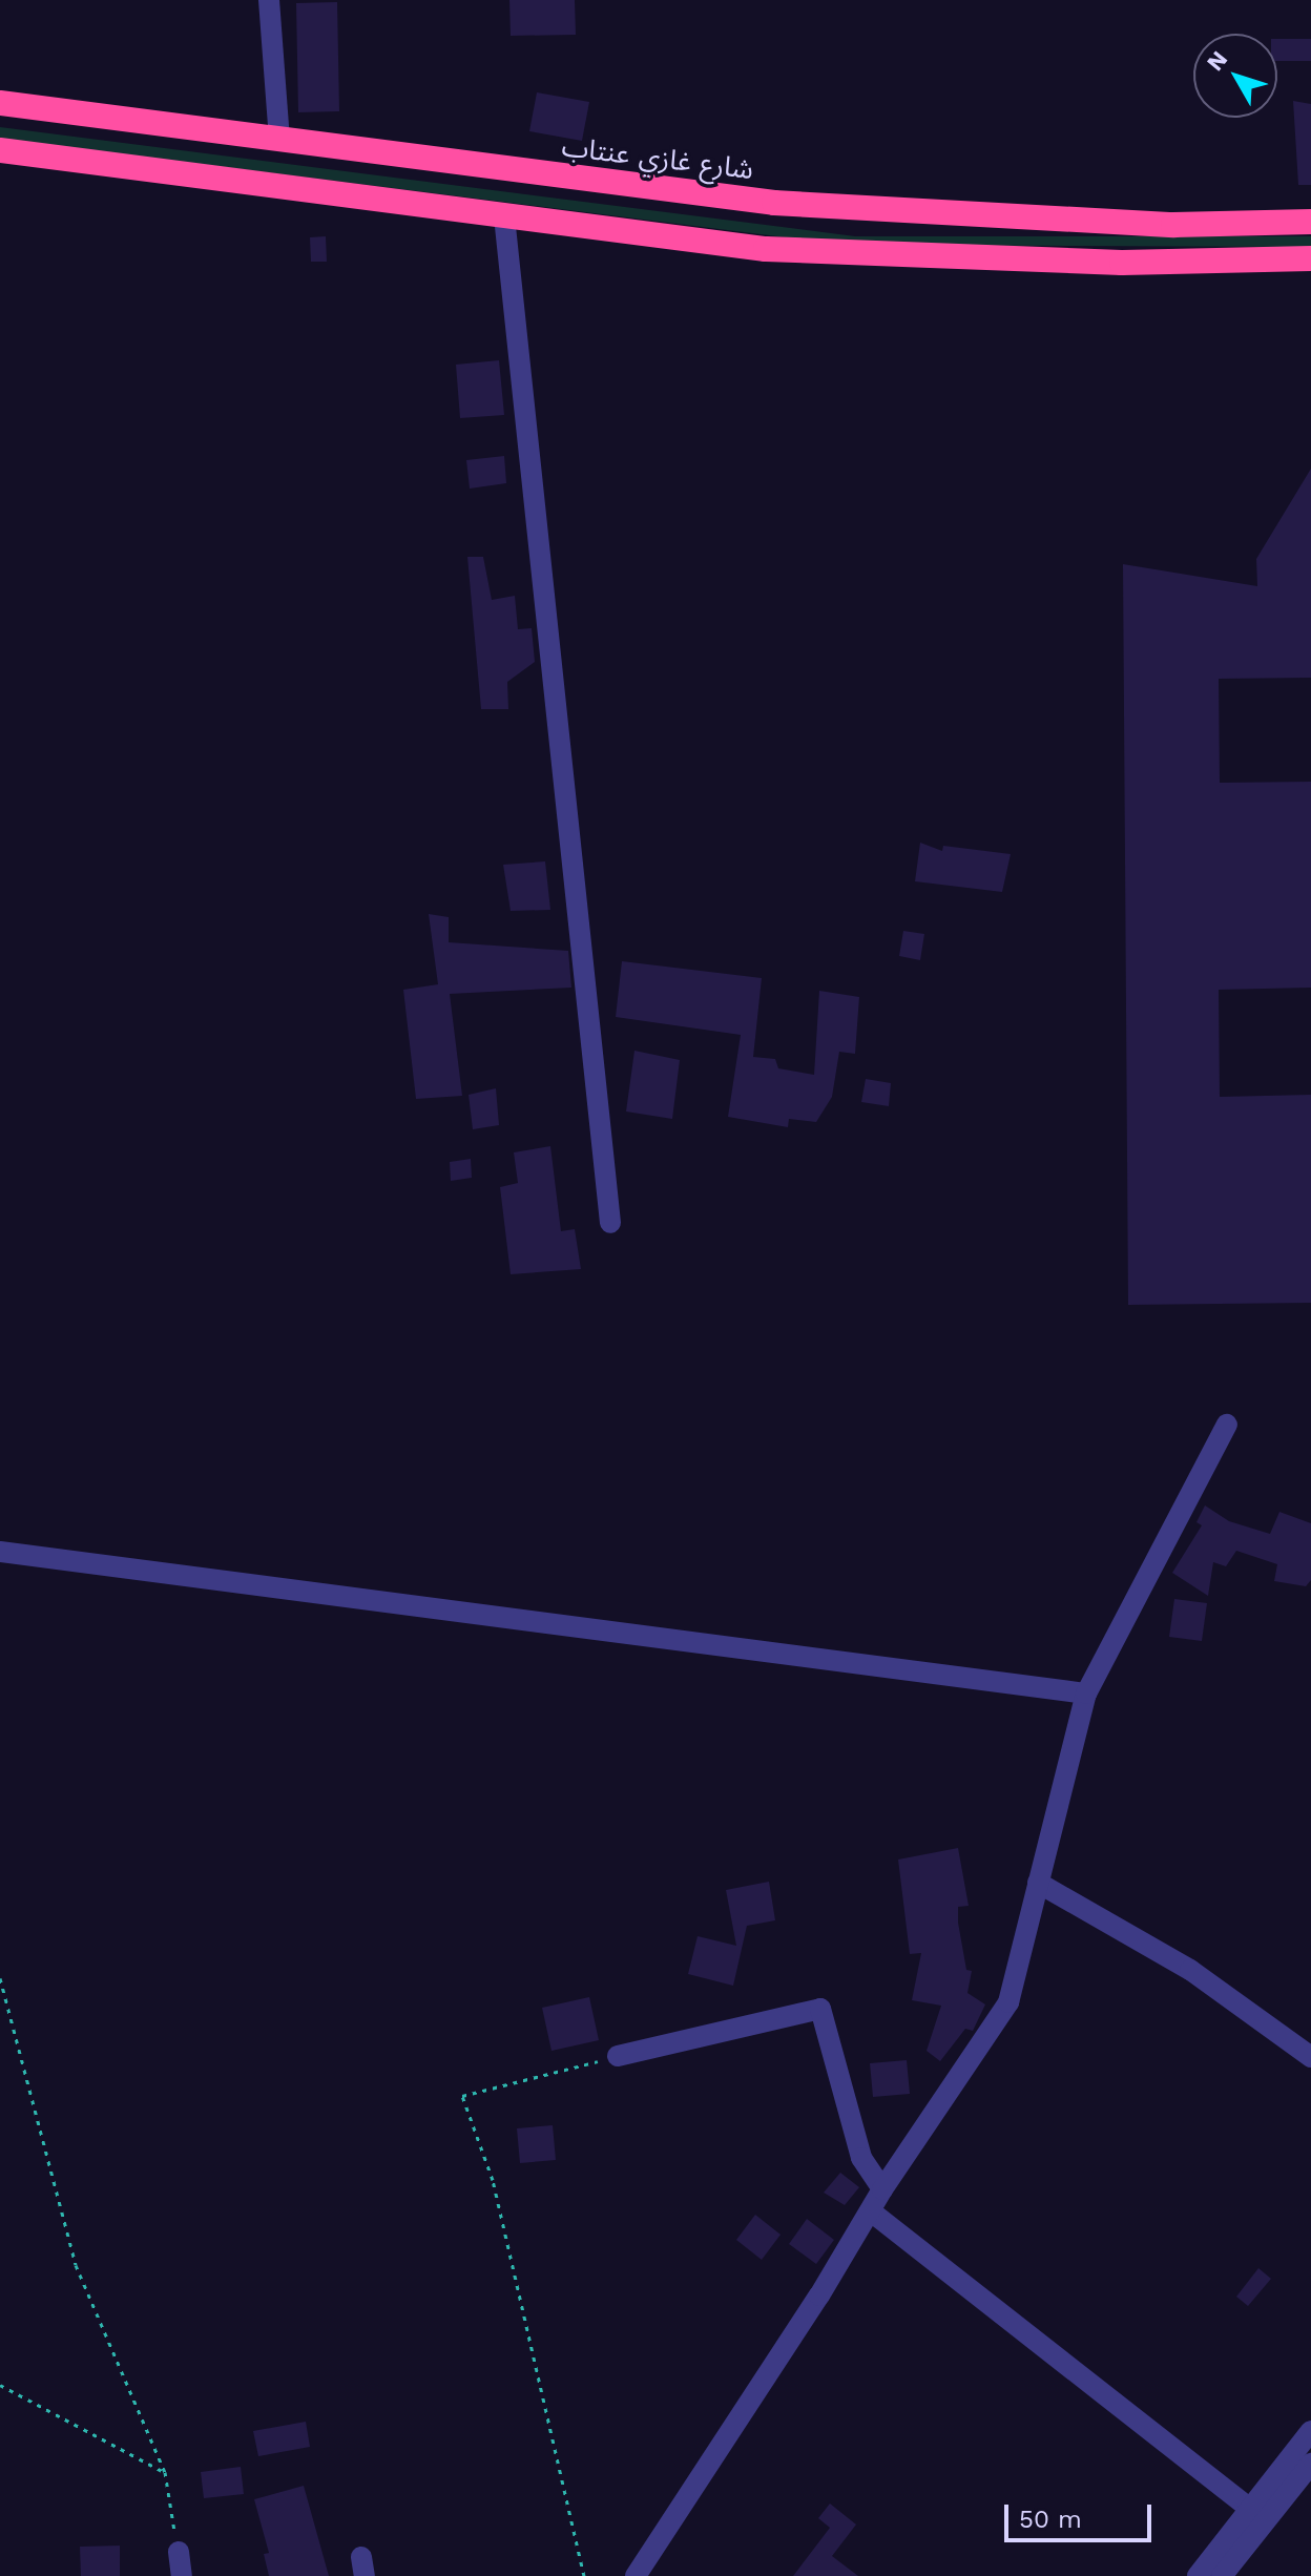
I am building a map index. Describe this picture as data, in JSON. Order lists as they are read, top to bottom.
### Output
{
  "streets": {
    "highway": ["شارع غازي عنتاب"]
  },
  "scale_bar": "50 m",
  "north": "top left"
}
